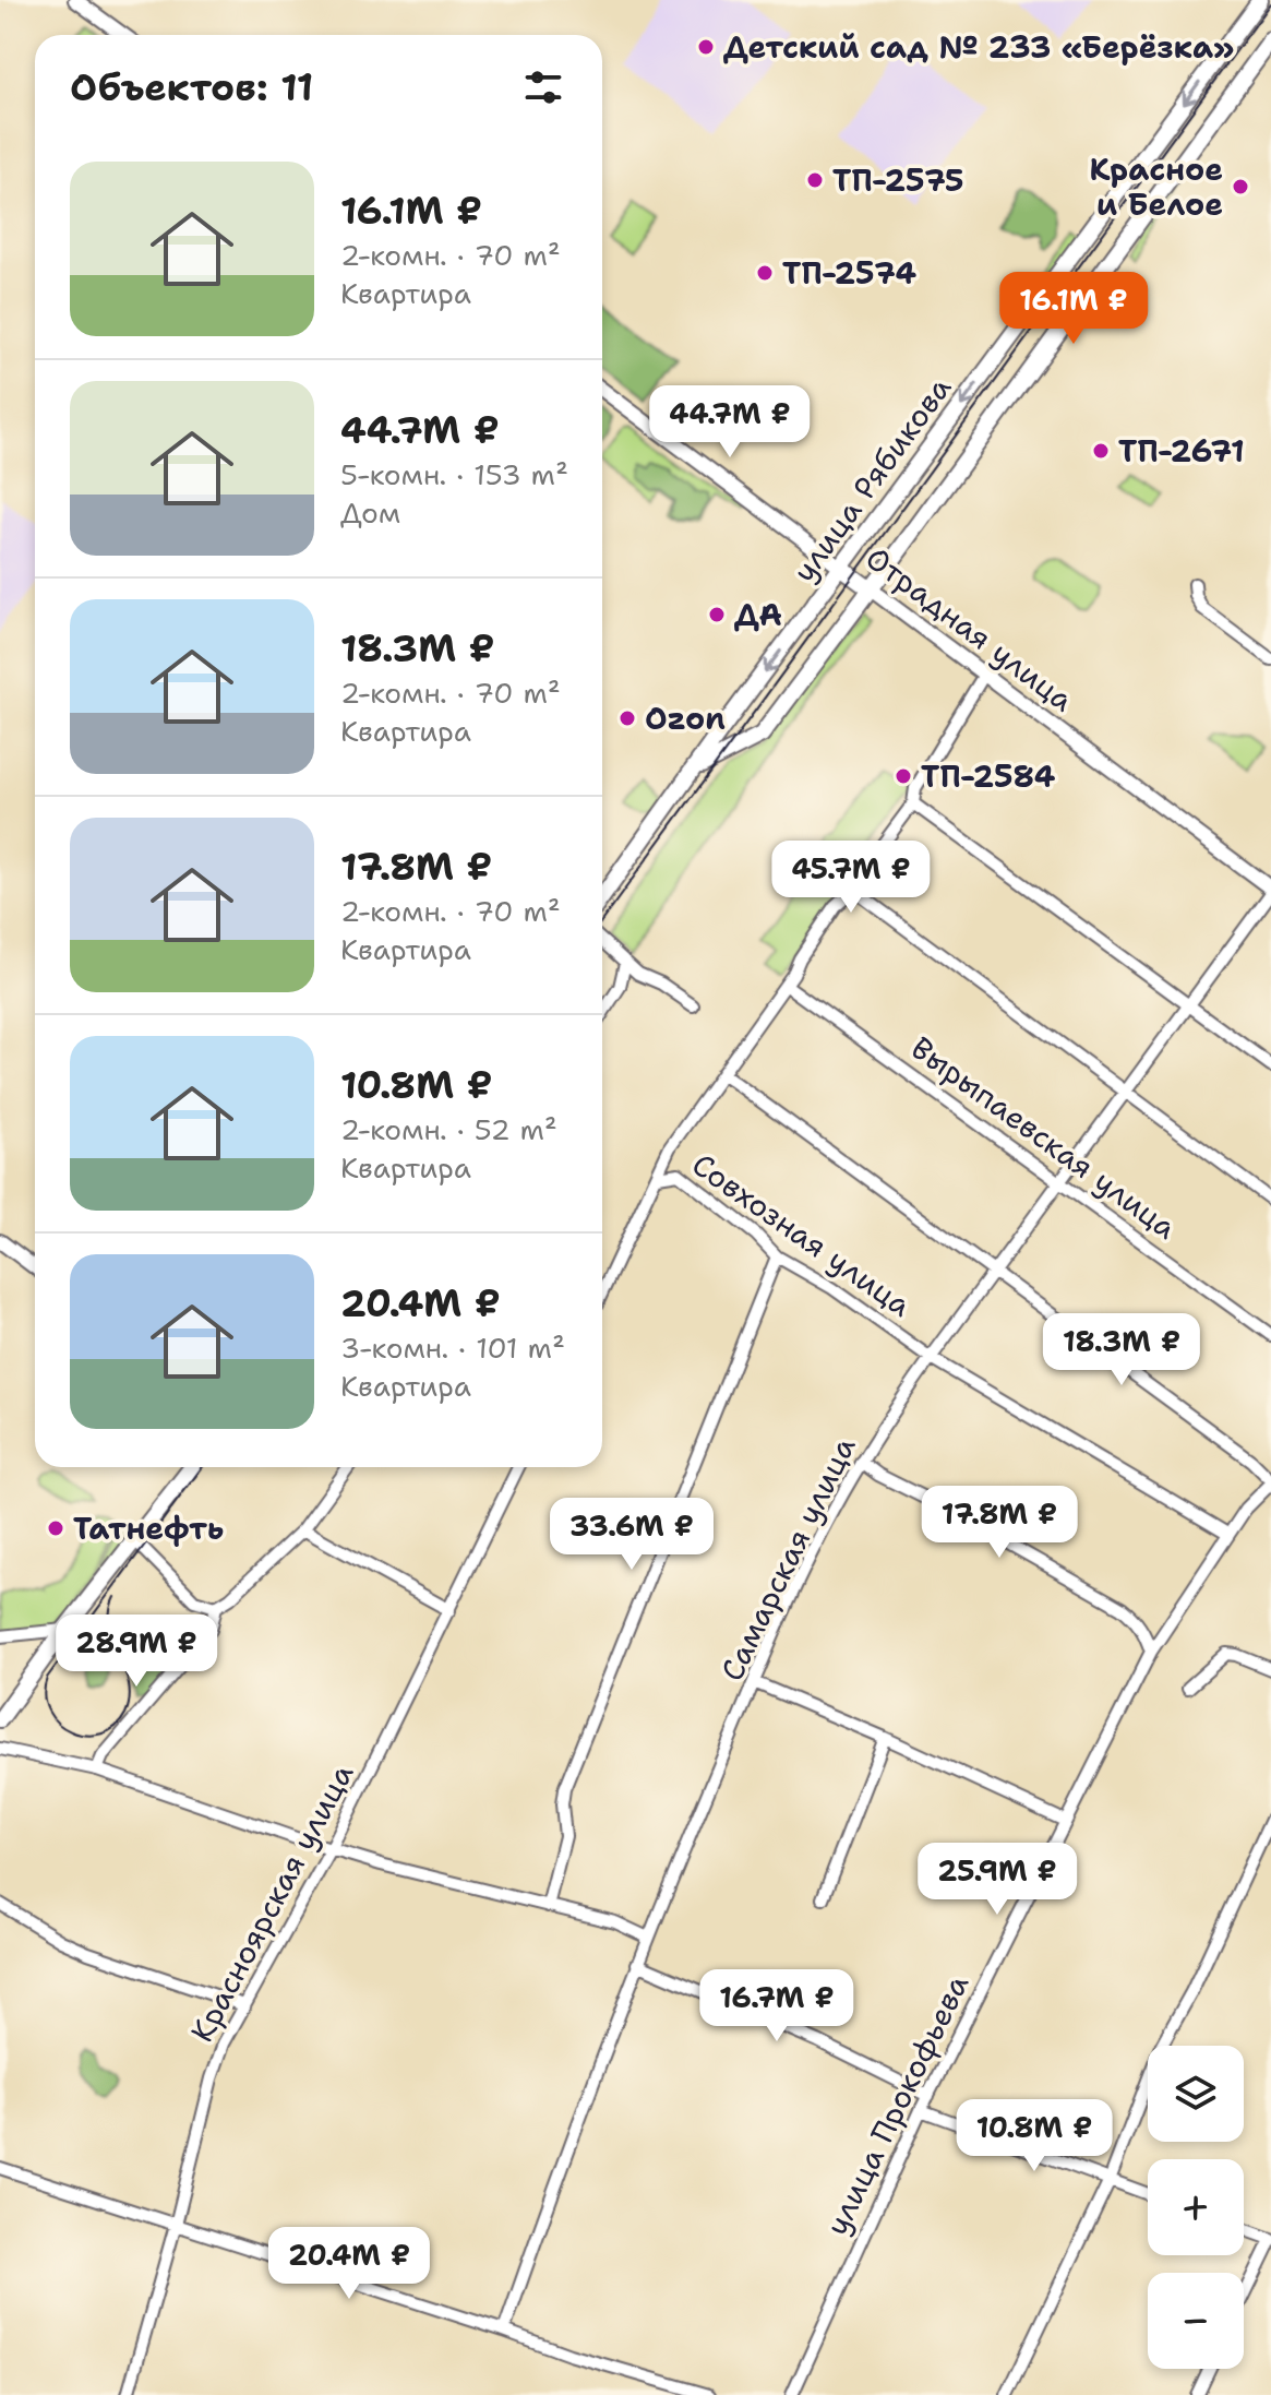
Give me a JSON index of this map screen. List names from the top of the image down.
{
  "streets": {
    "main road": ["улица Рябикова", "Отрадная улица"],
    "street": [
      "Вырыпаевская улица",
      "Совхозная улица",
      "Самарская улица",
      "Красноярская улица",
      "улица Прокофьева"
    ]
  },
  "crossings": [
    ["улица Рябикова", "Отрадная улица"],
    ["Отрадная улица", "Самарская улица"],
    ["Вырыпаевская улица", "Самарская улица"],
    ["Совхозная улица", "Самарская улица"],
    ["Совхозная улица", "улица Прокофьева"]
  ],
  "places": [
    "Детский сад № 233 «Берёзка»",
    "ТП-2575",
    "Красное и Белое",
    "ТП-2574",
    "ТП-2671",
    "ДА",
    "Ozon",
    "ТП-2584",
    "Татнефть"
  ],
  "page": {
    "heading": "Объектов: 11",
    "list": [
      {
        "name": "16.1M ₽",
        "note": "2-комн. · 70 m² · Квартира"
      },
      {
        "name": "44.7M ₽",
        "note": "5-комн. · 153 m² · Дом"
      },
      {
        "name": "18.3M ₽",
        "note": "2-комн. · 70 m² · Квартира"
      },
      {
        "name": "17.8M ₽",
        "note": "2-комн. · 70 m² · Квартира"
      },
      {
        "name": "10.8M ₽",
        "note": "2-комн. · 52 m² · Квартира"
      },
      {
        "name": "20.4M ₽",
        "note": "3-комн. · 101 m² · Квартира"
      }
    ],
    "price": [
      "16.1M ₽",
      "44.7M ₽",
      "45.7M ₽",
      "18.3M ₽",
      "17.8M ₽",
      "33.6M ₽",
      "28.9M ₽",
      "25.9M ₽",
      "16.7M ₽",
      "10.8M ₽",
      "20.4M ₽"
    ],
    "map_buttons": ["+", "−"]
  }
}
